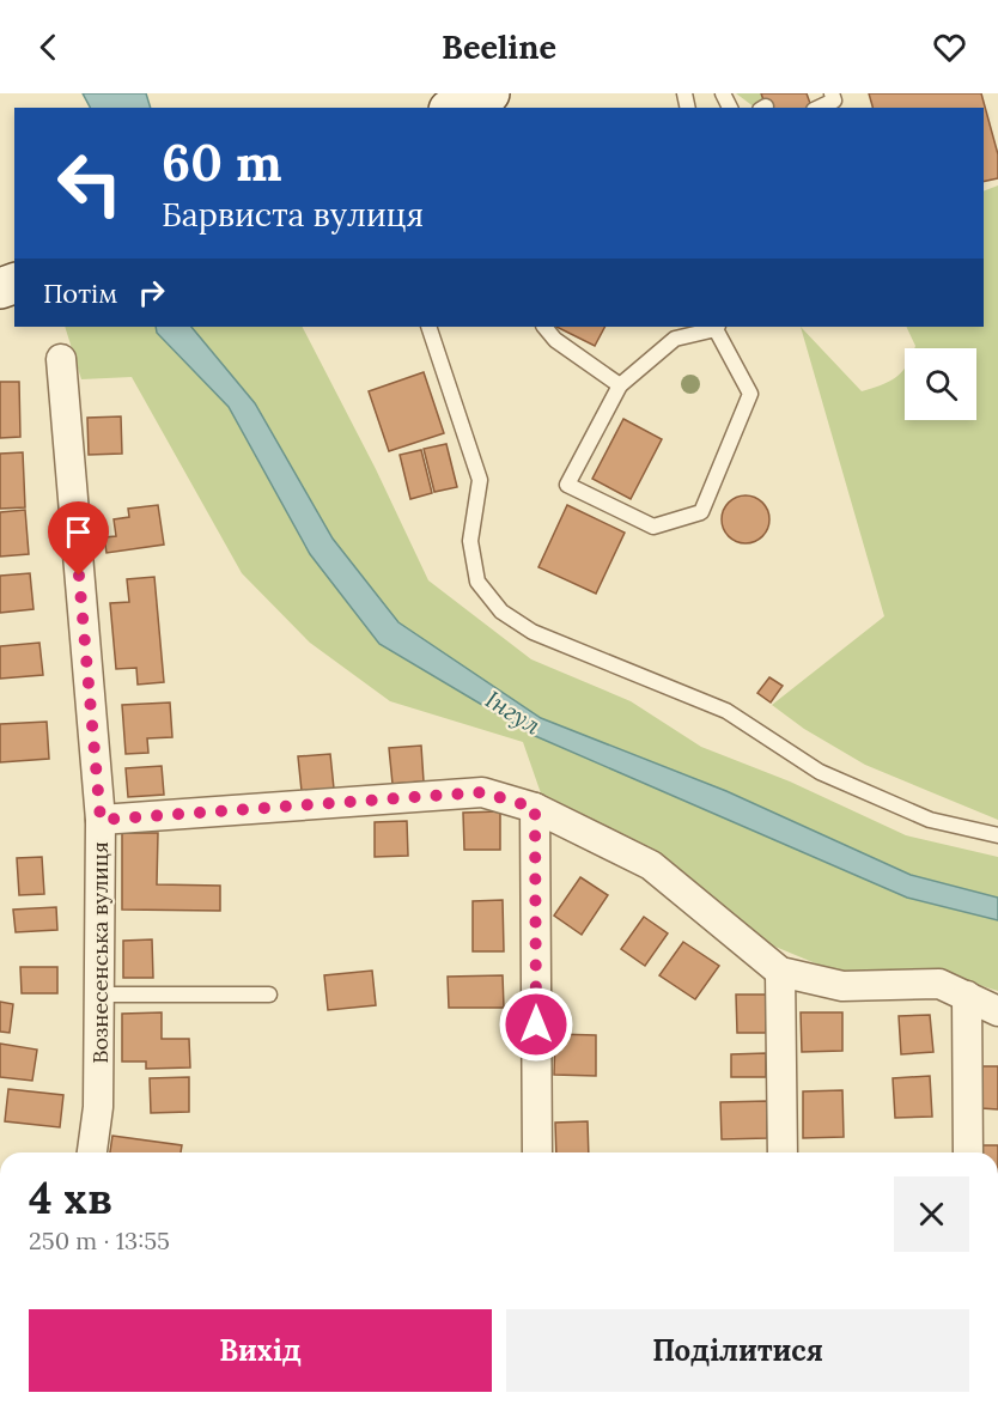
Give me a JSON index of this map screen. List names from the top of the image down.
{
  "streets": {
    "street": ["Вознесенська вулиця"]
  },
  "water": ["Інгул"],
  "page": {
    "header": "Beeline",
    "turn": ["60 m", "Барвиста вулиця"],
    "then": "Потім",
    "heading": ["4 хв", "250 m · 13:55"],
    "buttons": ["Вихід", "Поділитися"]
  }
}
